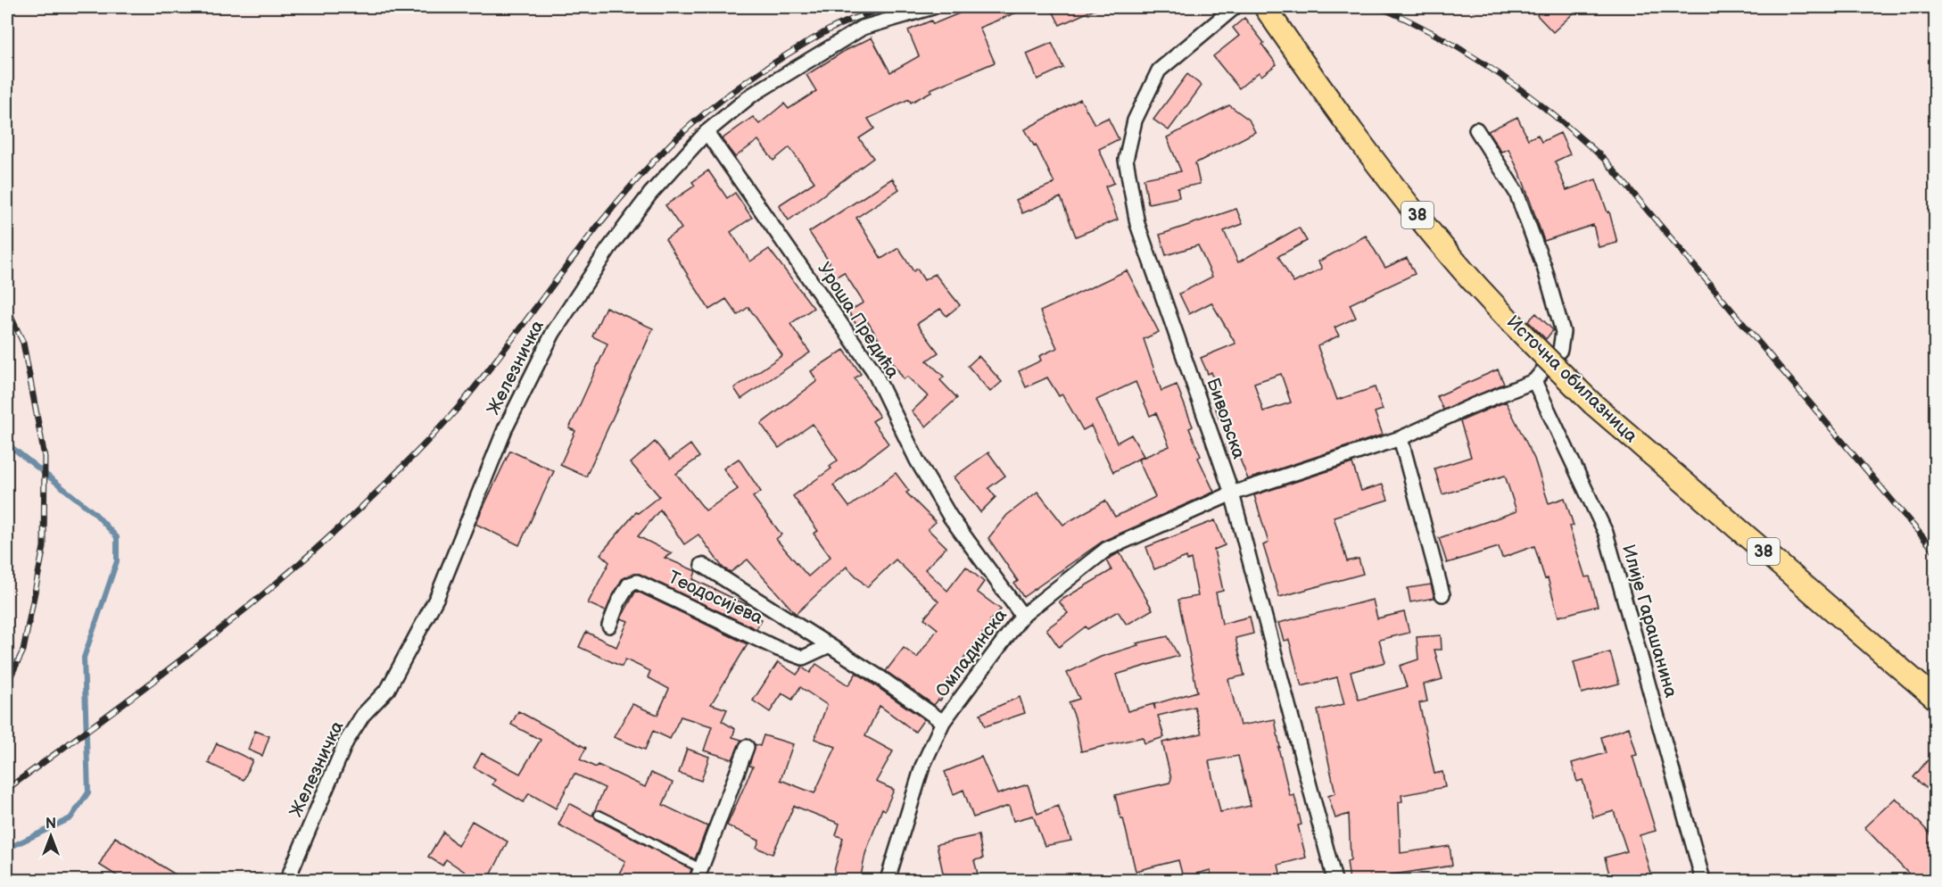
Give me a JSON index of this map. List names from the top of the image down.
{
  "streets": {
    "main road": ["38", "Источна обилазница"],
    "street": [
      "Уроша Предића",
      "Железничка",
      "Бивољска",
      "Теодосијева",
      "Илије Гарашанина",
      "Омладинска"
    ]
  },
  "crossings": [
    ["Уроша Предића", "Железничка"],
    ["Уроша Предића", "Омладинска"],
    ["Бивољска", "Омладинска"],
    ["Теодосијева", "Омладинска"]
  ],
  "north": "top"
}
